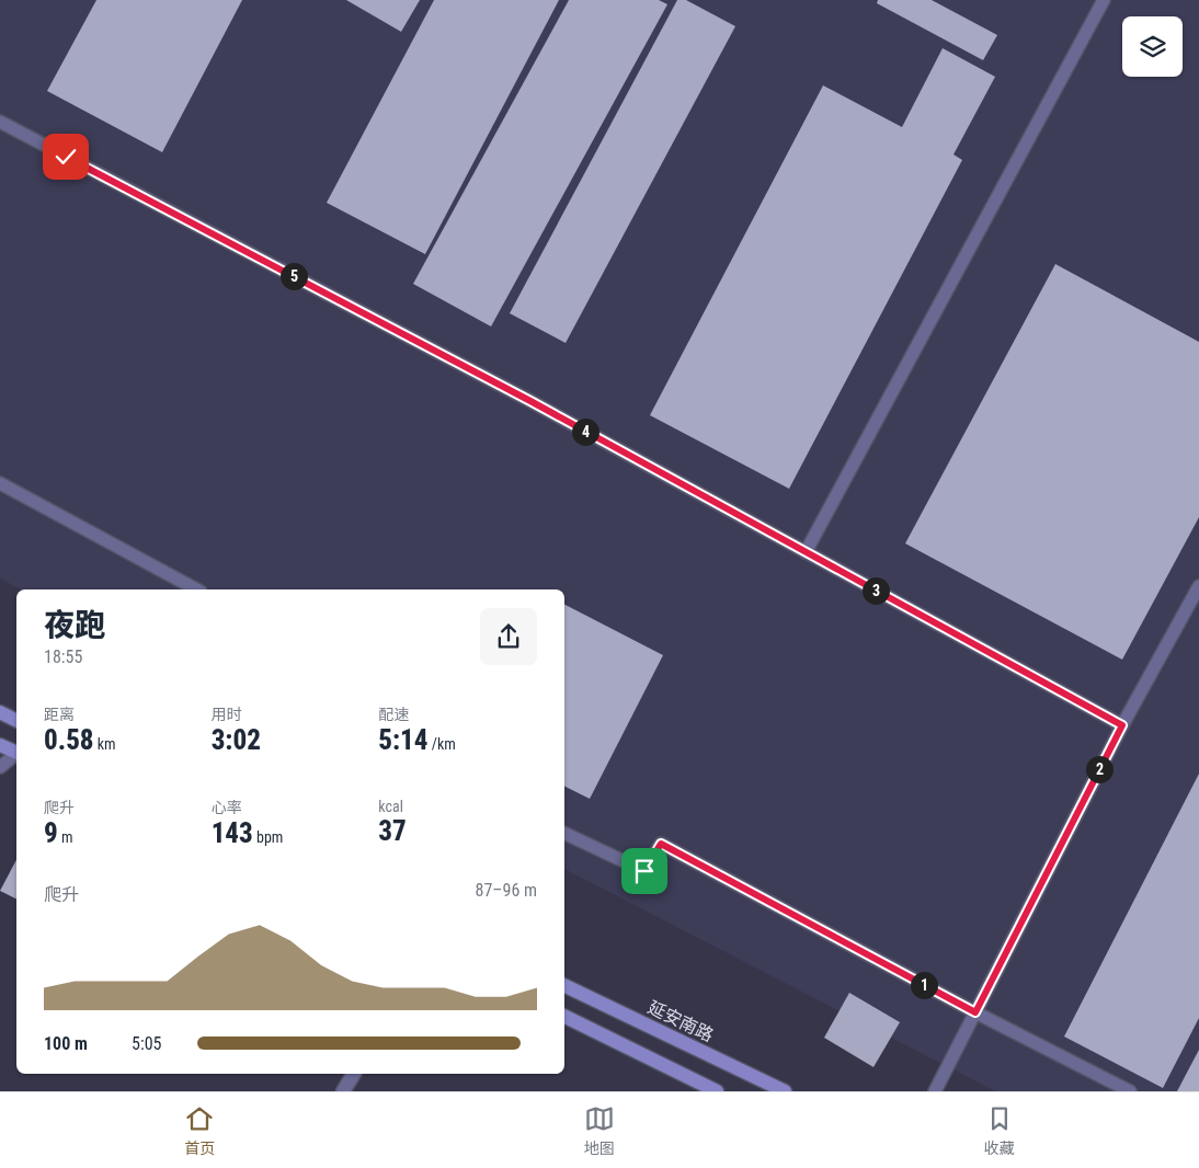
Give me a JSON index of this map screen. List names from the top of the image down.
{
  "streets": {
    "main road": ["延安南路"]
  },
  "page": {
    "pins": [
      "5",
      "4",
      "3",
      "2",
      "1"
    ],
    "heading": ["夜跑", "18:55"],
    "stats": [
      ["距离", "0.58 km"],
      ["用时", "3:02"],
      ["配速", "5:14 /km"],
      ["爬升", "9 m"],
      ["心率", "143 bpm"],
      ["kcal", "37"]
    ],
    "chart": ["爬升", "87–96 m"],
    "list": [
      {
        "name": "100 m",
        "note": "5:05"
      }
    ],
    "tabs": ["首页", "地图", "收藏"]
  }
}
